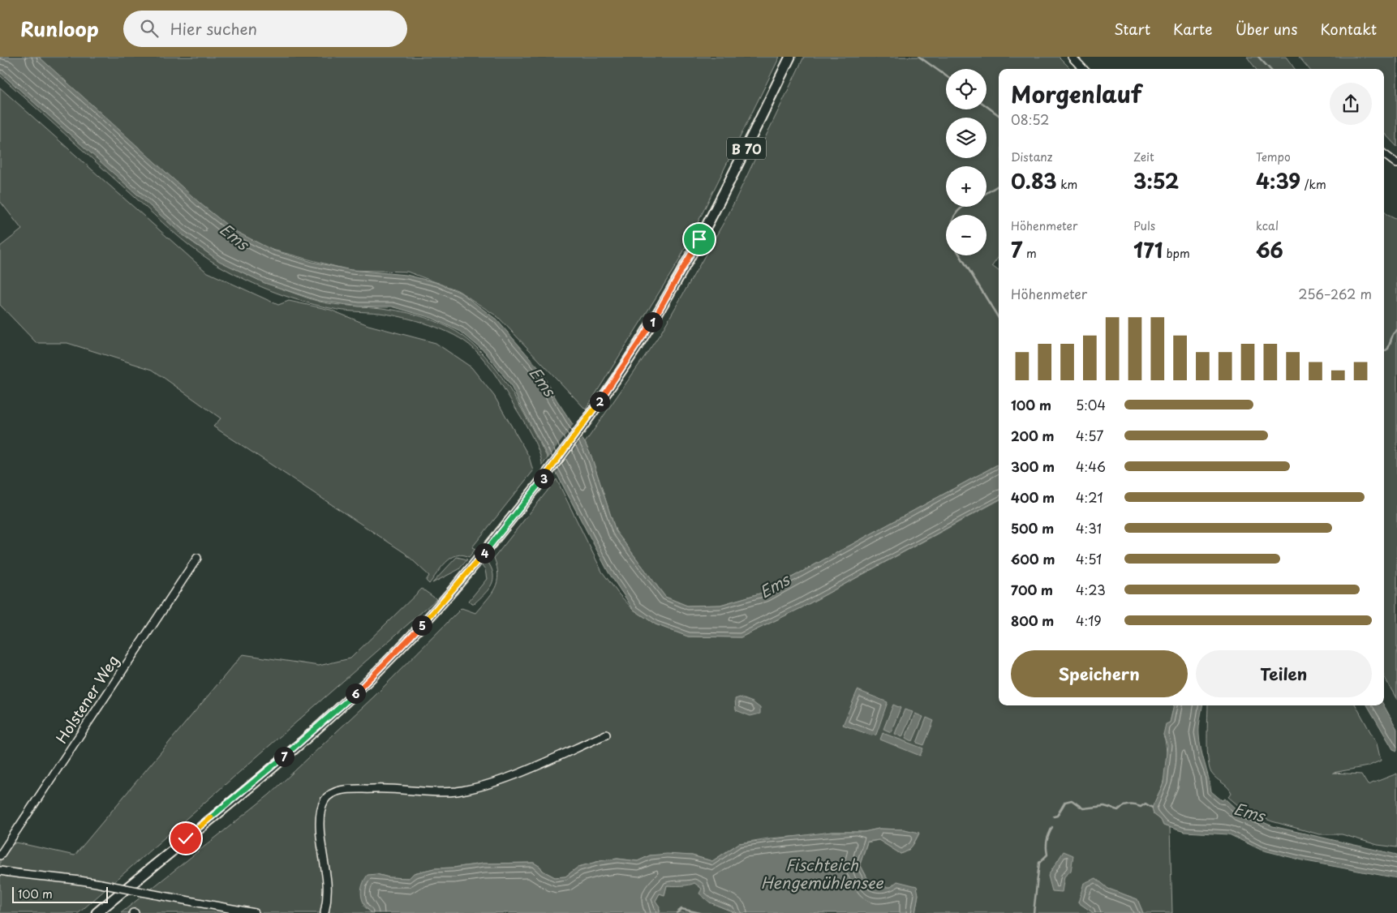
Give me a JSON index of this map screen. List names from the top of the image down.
{
  "streets": {
    "main road": ["B 70"],
    "street": ["Holstener Weg"]
  },
  "water": ["Ems", "Fischteich Hengemühlensee"],
  "scale_bar": "100 m",
  "page": {
    "header": "Runloop",
    "search": "Hier suchen",
    "nav": [
      "Start",
      "Karte",
      "Über uns",
      "Kontakt"
    ],
    "map_buttons": ["+", "−"],
    "heading": ["Morgenlauf", "08:52"],
    "stats": [
      ["Distanz", "0.83 km"],
      ["Zeit", "3:52"],
      ["Tempo", "4:39 /km"],
      ["Höhenmeter", "7 m"],
      ["Puls", "171 bpm"],
      ["kcal", "66"]
    ],
    "chart": ["Höhenmeter", "256–262 m"],
    "pins": [
      "1",
      "2",
      "3",
      "4",
      "5",
      "6",
      "7"
    ],
    "list": [
      {
        "name": "100 m",
        "note": "5:04"
      },
      {
        "name": "200 m",
        "note": "4:57"
      },
      {
        "name": "300 m",
        "note": "4:46"
      },
      {
        "name": "400 m",
        "note": "4:21"
      },
      {
        "name": "500 m",
        "note": "4:31"
      },
      {
        "name": "600 m",
        "note": "4:51"
      },
      {
        "name": "700 m",
        "note": "4:23"
      },
      {
        "name": "800 m",
        "note": "4:19"
      }
    ],
    "buttons": ["Speichern", "Teilen"],
    "scale": "100 m"
  }
}
